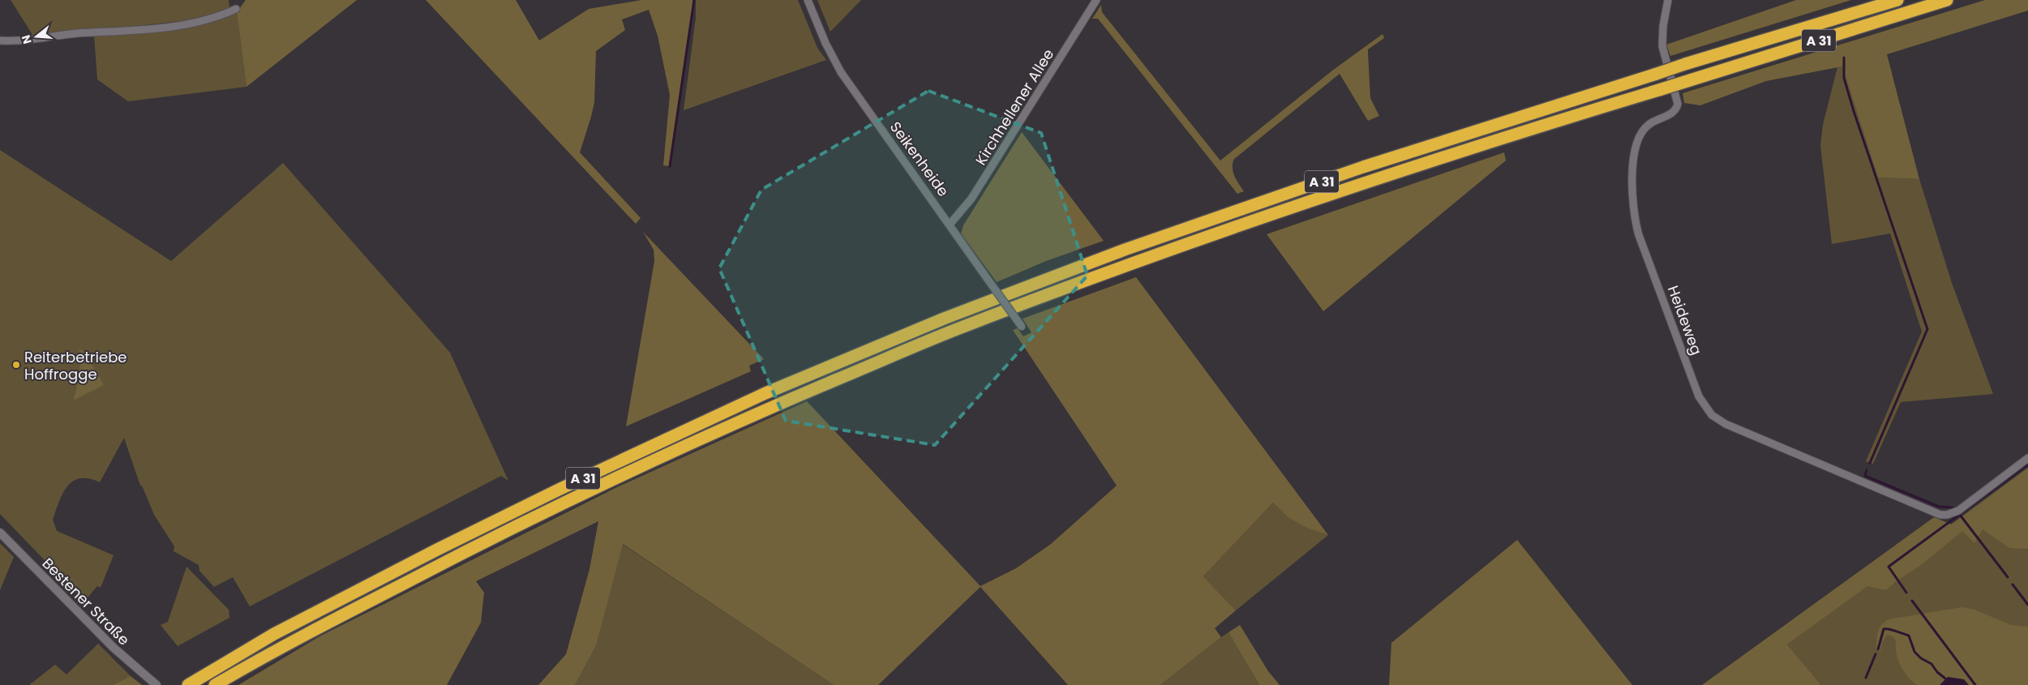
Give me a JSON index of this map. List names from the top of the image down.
{
  "streets": {
    "highway": ["A 31"],
    "street": [
      "Kirchhellener Allee",
      "Seikenheide",
      "Heideweg",
      "Bestener Straße"
    ]
  },
  "crossings": [
    ["Kirchhellener Allee", "Seikenheide"]
  ],
  "places": ["Reiterbetriebe Hoffrogge"],
  "north": "left"
}
